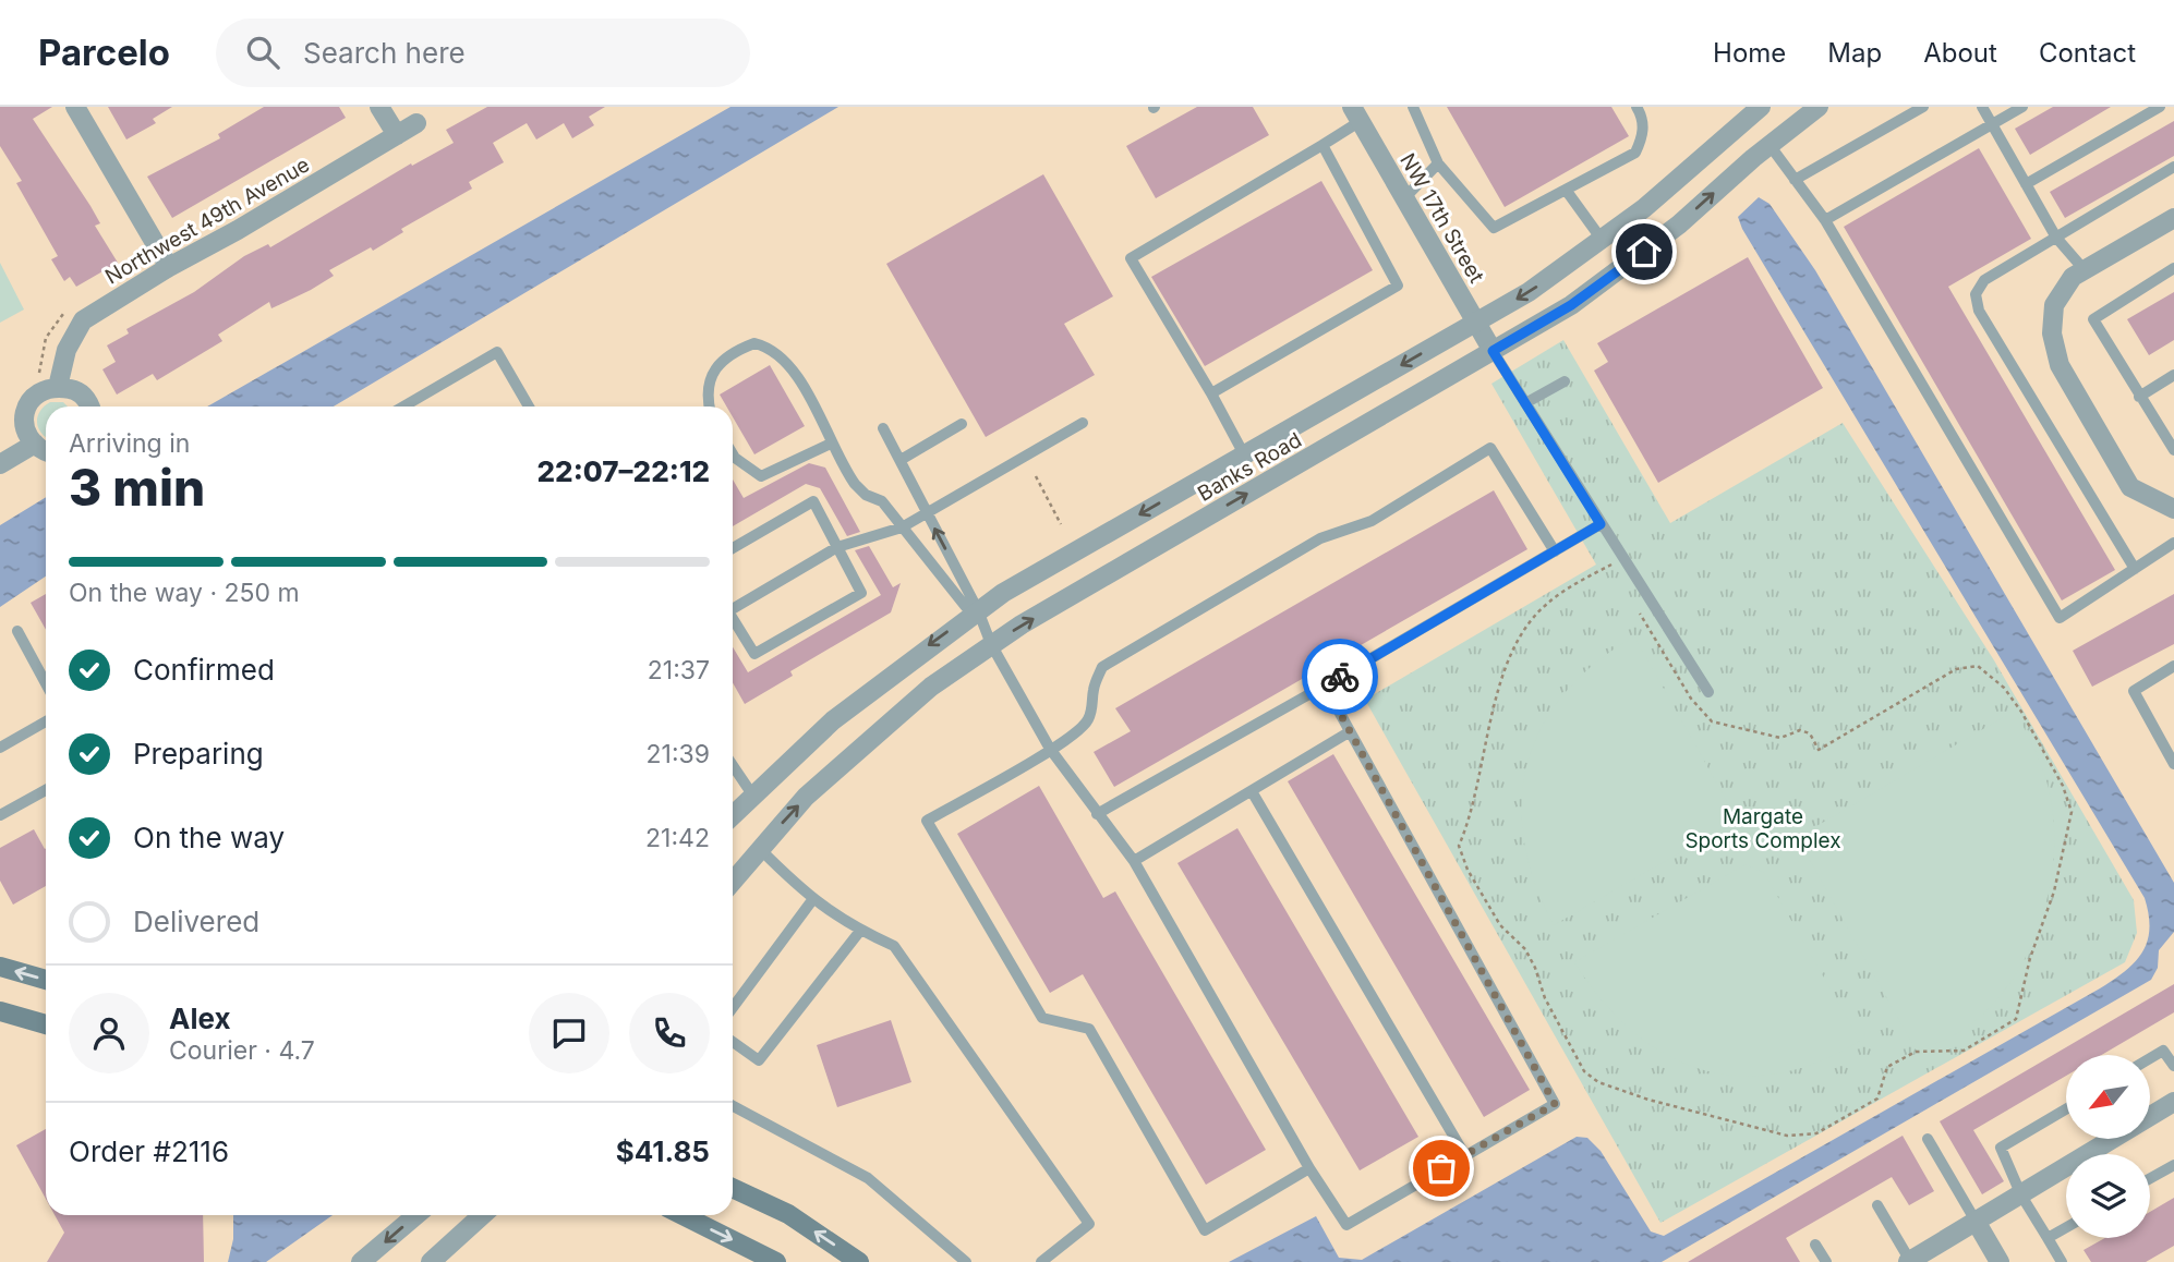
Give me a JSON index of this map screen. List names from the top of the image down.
{
  "streets": {
    "street": ["NW 17th Street", "Northwest 49th Avenue", "Banks Road"]
  },
  "crossings": [
    ["NW 17th Street", "Banks Road"]
  ],
  "parks": ["Margate Sports Complex"],
  "north": "bottom left",
  "page": {
    "header": "Parcelo",
    "search": "Search here",
    "nav": [
      "Home",
      "Map",
      "About",
      "Contact"
    ],
    "heading": ["3 min", "Arriving in", "22:07–22:12"],
    "panel": [
      "Alex",
      "Courier · 4.7",
      "Order #2116",
      "$41.85"
    ],
    "bar": "On the way · 250 m",
    "list": [
      ["Confirmed", "21:37"],
      ["Preparing", "21:39"],
      ["On the way", "21:42"],
      "Delivered"
    ]
  }
}
